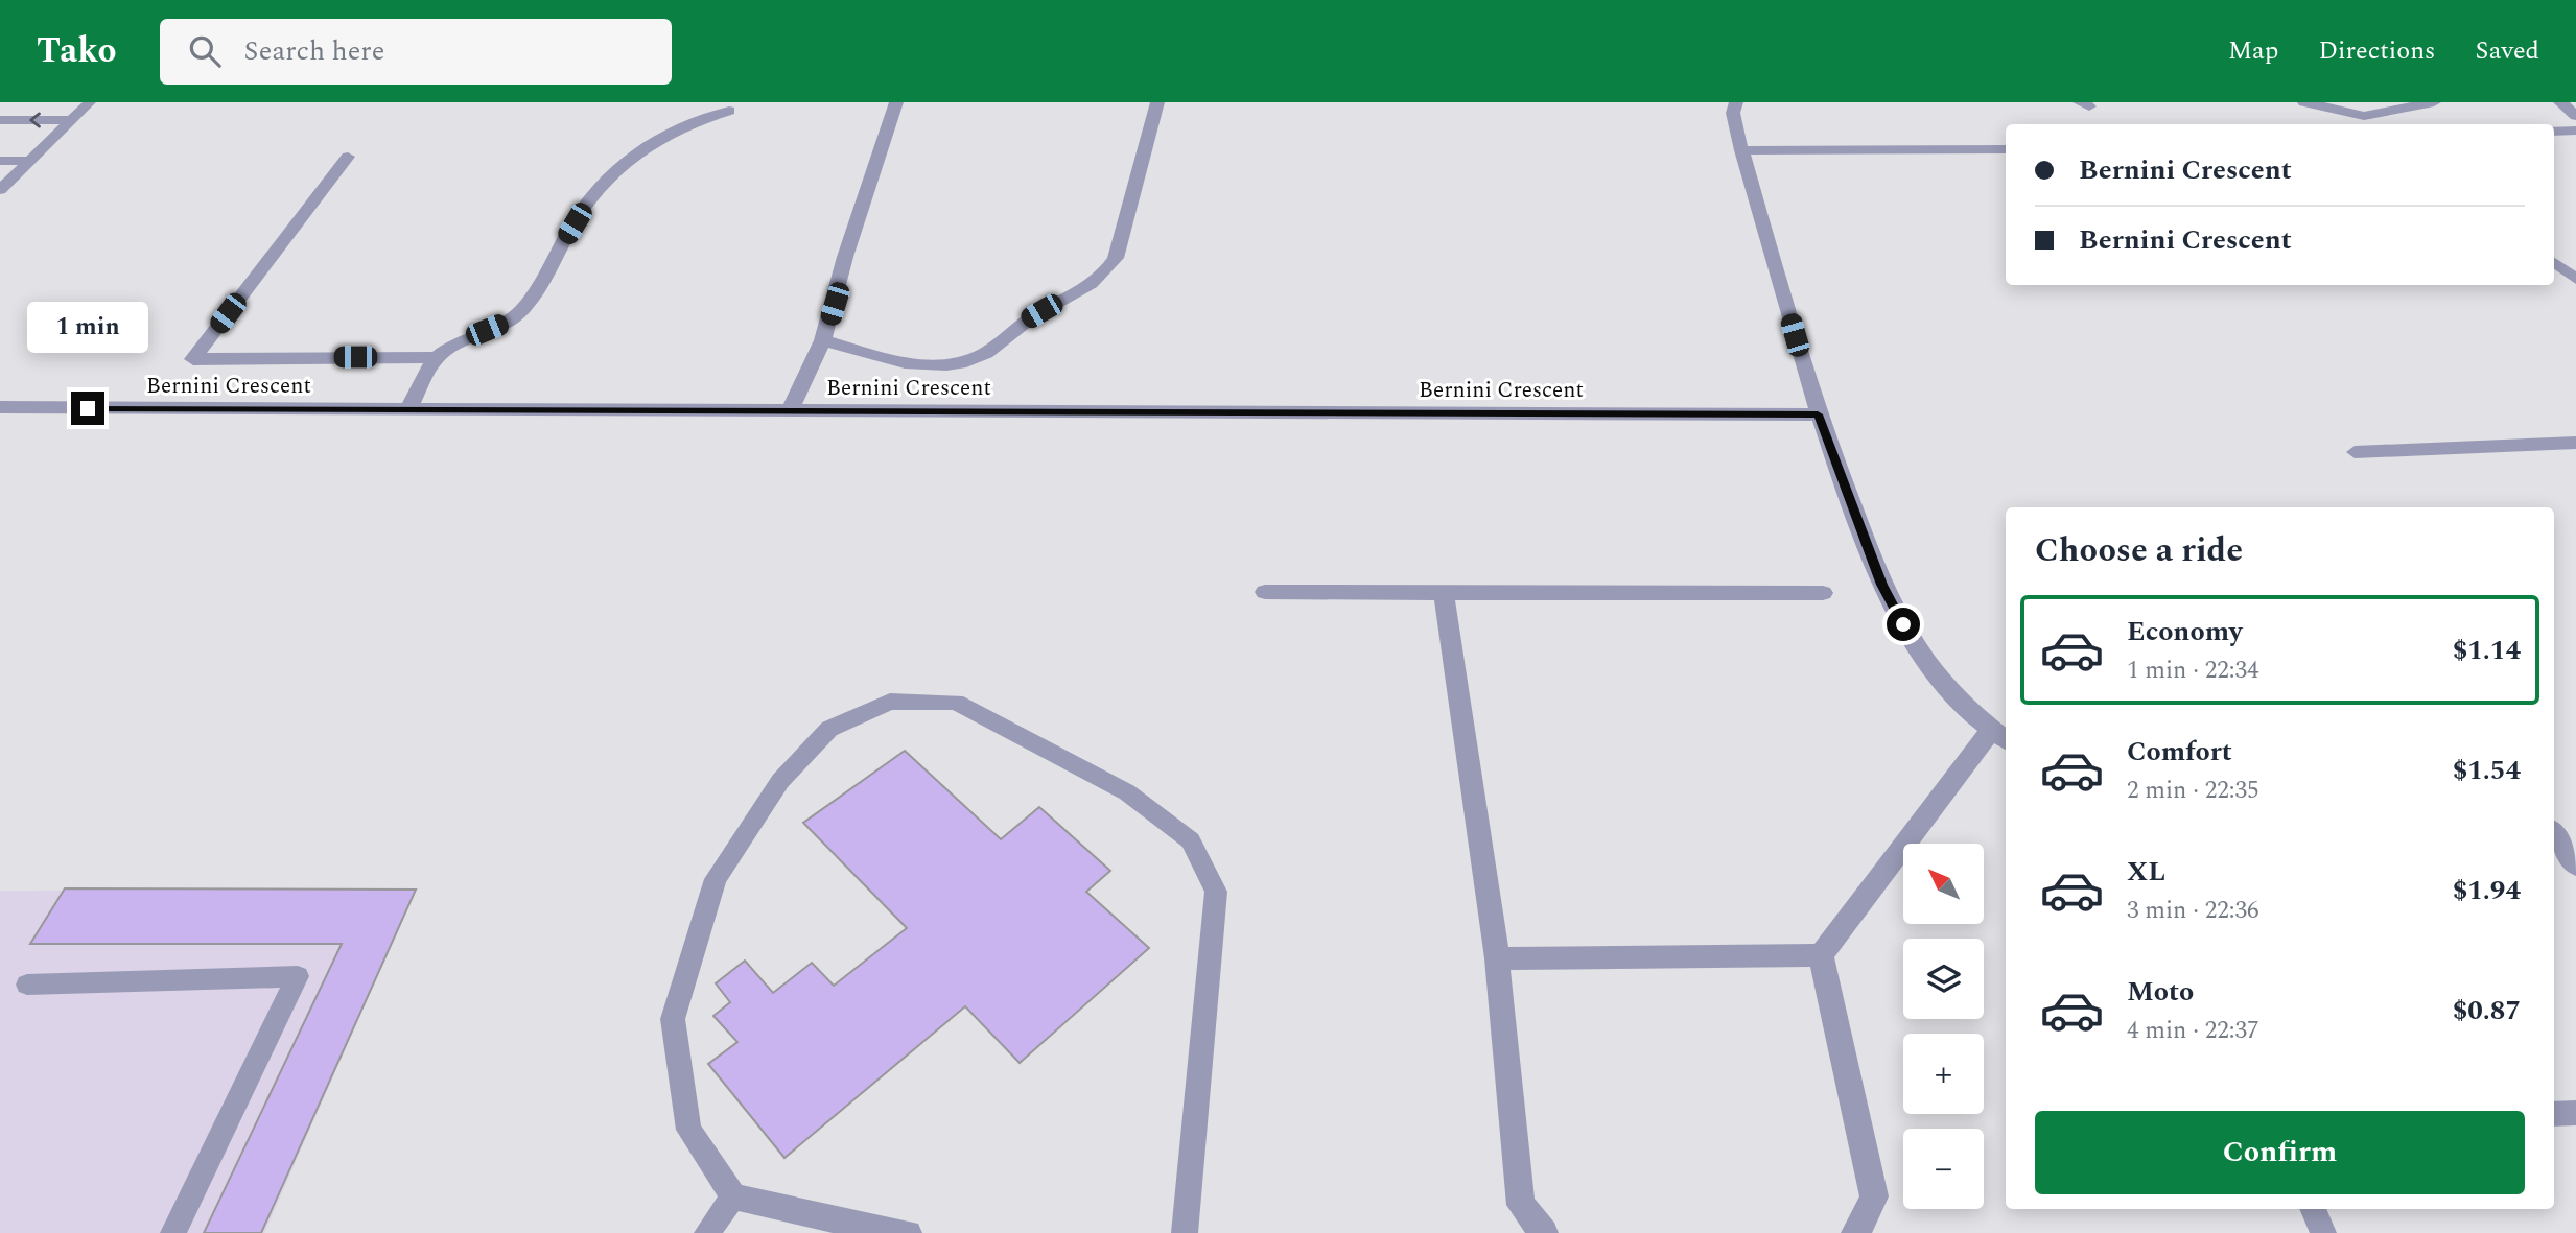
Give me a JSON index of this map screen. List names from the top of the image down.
{
  "streets": {
    "street": ["Bernini Crescent"]
  },
  "north": "top left",
  "page": {
    "header": "Tako",
    "search": "Search here",
    "nav": ["Map", "Directions", "Saved"],
    "banner": ["Bernini Crescent", "Bernini Crescent"],
    "bubble": "1 min",
    "heading": "Choose a ride",
    "list": [
      {
        "name": "Economy",
        "note": "1 min · 22:34",
        "value": "$1.14"
      },
      {
        "name": "Comfort",
        "note": "2 min · 22:35",
        "value": "$1.54"
      },
      {
        "name": "XL",
        "note": "3 min · 22:36",
        "value": "$1.94"
      },
      {
        "name": "Moto",
        "note": "4 min · 22:37",
        "value": "$0.87"
      }
    ],
    "map_buttons": ["+", "−"],
    "buttons": "Confirm"
  }
}
